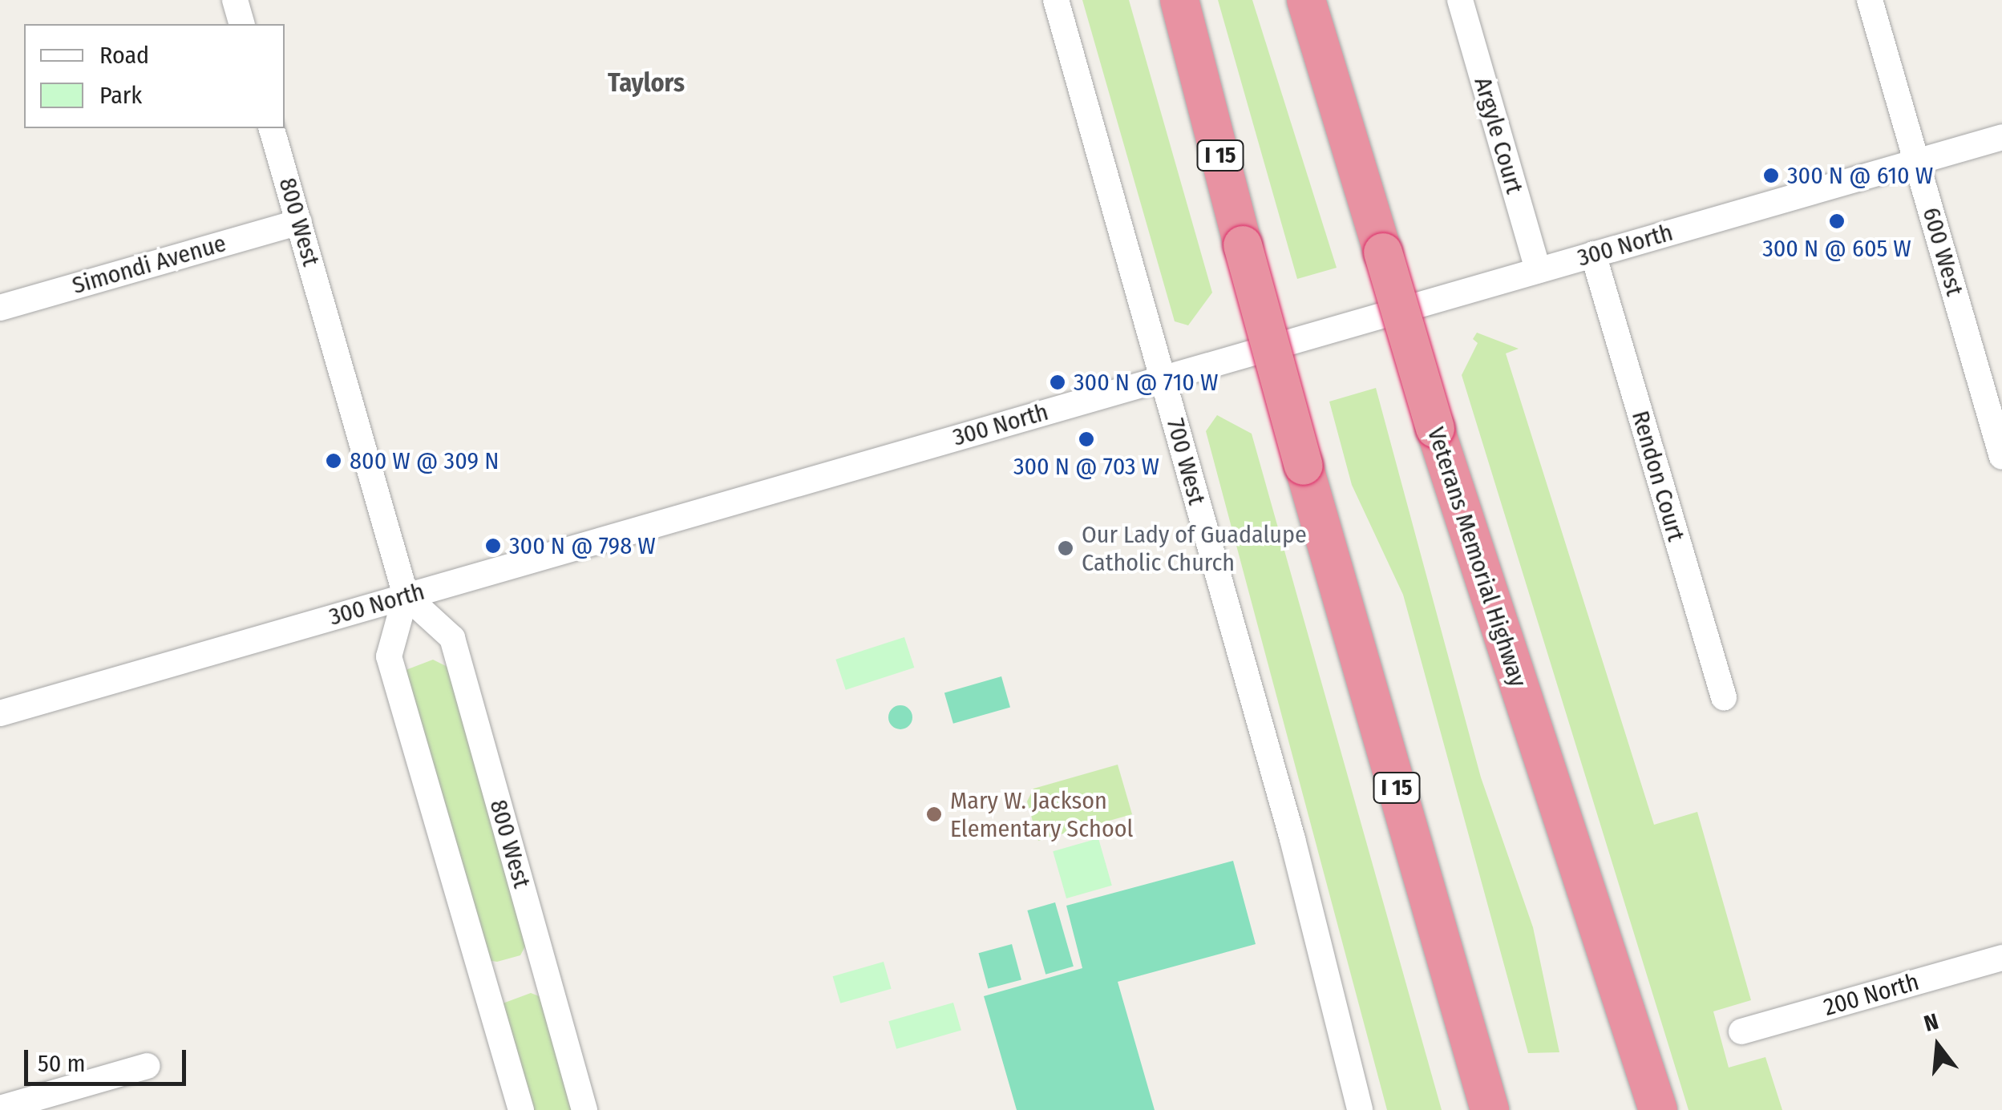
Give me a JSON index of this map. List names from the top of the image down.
{
  "streets": {
    "highway": ["I 15", "Veterans Memorial Highway"],
    "street": [
      "Argyle Court",
      "800 West",
      "300 North",
      "600 West",
      "Simondi Avenue",
      "700 West",
      "Rendon Court",
      "200 North"
    ]
  },
  "crossings": [
    ["Argyle Court", "300 North"],
    ["800 West", "300 North"],
    ["800 West", "Simondi Avenue"],
    ["300 North", "600 West"],
    ["300 North", "700 West"],
    ["300 North", "Rendon Court"]
  ],
  "districts": ["Taylors"],
  "places": [
    "300 N @ 610 W",
    "300 N @ 605 W",
    "300 N @ 710 W",
    "300 N @ 703 W",
    "800 W @ 309 N",
    "300 N @ 798 W",
    "Our Lady of Guadalupe Catholic Church",
    "Mary W. Jackson Elementary School"
  ],
  "legend": ["Road", "Park"],
  "scale_bar": "50 m",
  "north": "top"
}
